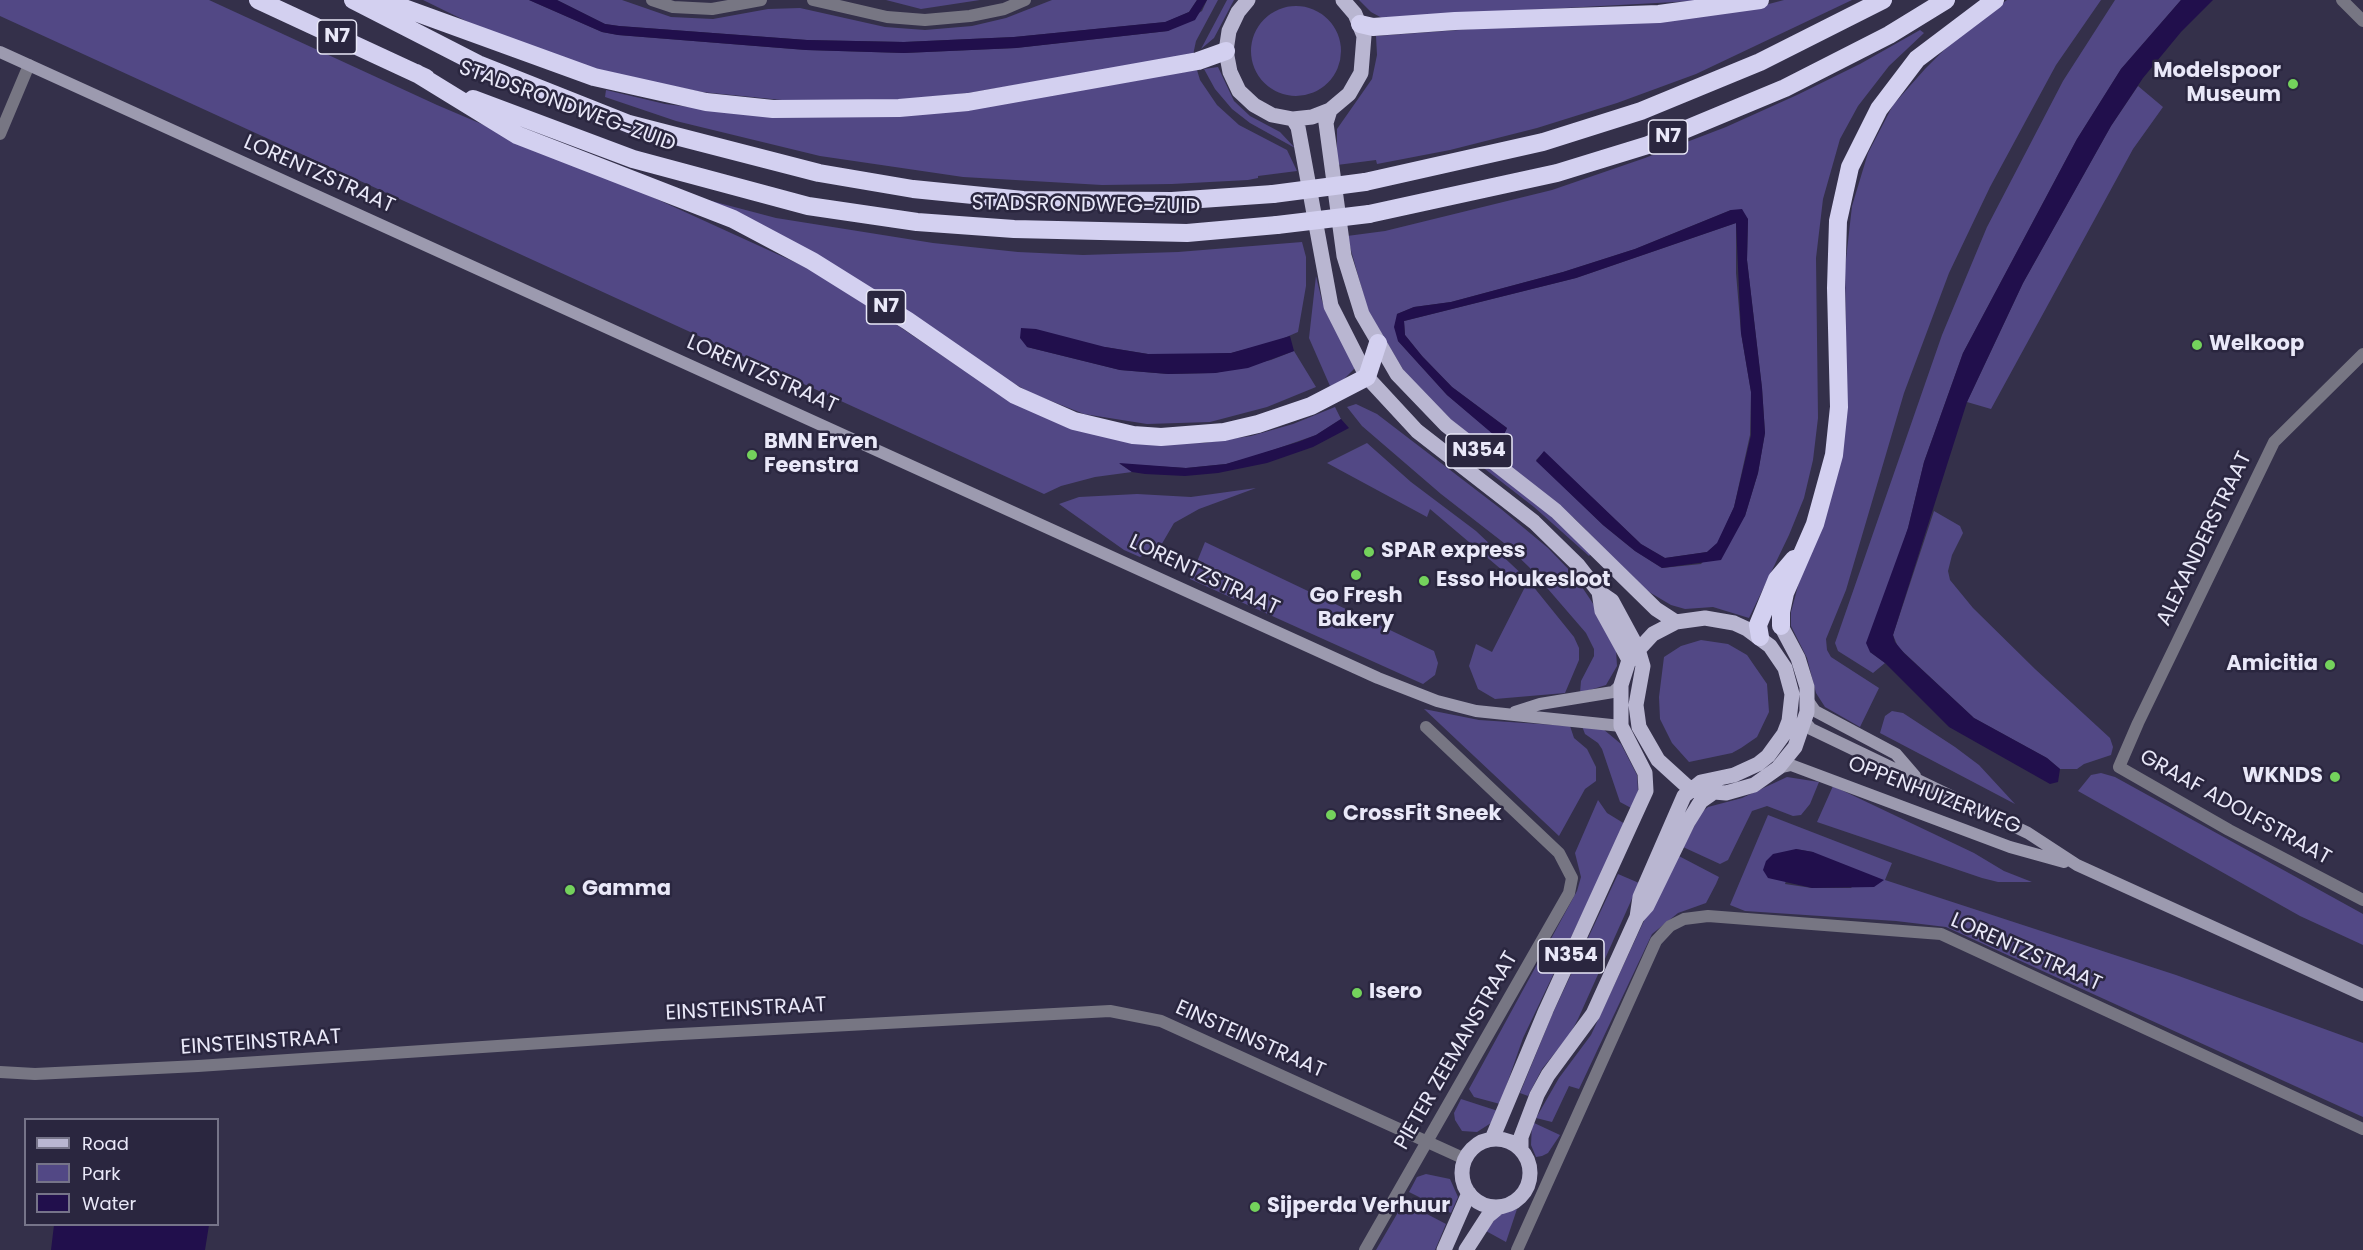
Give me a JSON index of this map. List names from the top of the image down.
{
  "streets": {
    "highway": ["N7", "STADSRONDWEG-ZUID"],
    "main road": ["N354"],
    "street": [
      "LORENTZSTRAAT",
      "ALEXANDERSTRAAT",
      "OPPENHUIZERWEG",
      "GRAAF ADOLFSTRAAT",
      "EINSTEINSTRAAT",
      "PIETER ZEEMANSTRAAT"
    ]
  },
  "crossings": [
    ["N7", "STADSRONDWEG-ZUID"],
    ["N7", "N354"],
    ["LORENTZSTRAAT", "N354"],
    ["N354", "OPPENHUIZERWEG"],
    ["N354", "EINSTEINSTRAAT"],
    ["ALEXANDERSTRAAT", "GRAAF ADOLFSTRAAT"],
    ["EINSTEINSTRAAT", "PIETER ZEEMANSTRAAT"]
  ],
  "places": [
    "Modelspoor Museum",
    "Welkoop",
    "BMN Erven Feenstra",
    "SPAR express",
    "Go Fresh Bakery",
    "Esso Houkesloot",
    "Amicitia",
    "WKNDS",
    "CrossFit Sneek",
    "Gamma",
    "Isero",
    "Sijperda Verhuur"
  ],
  "legend": ["Road", "Park", "Water"]
}
